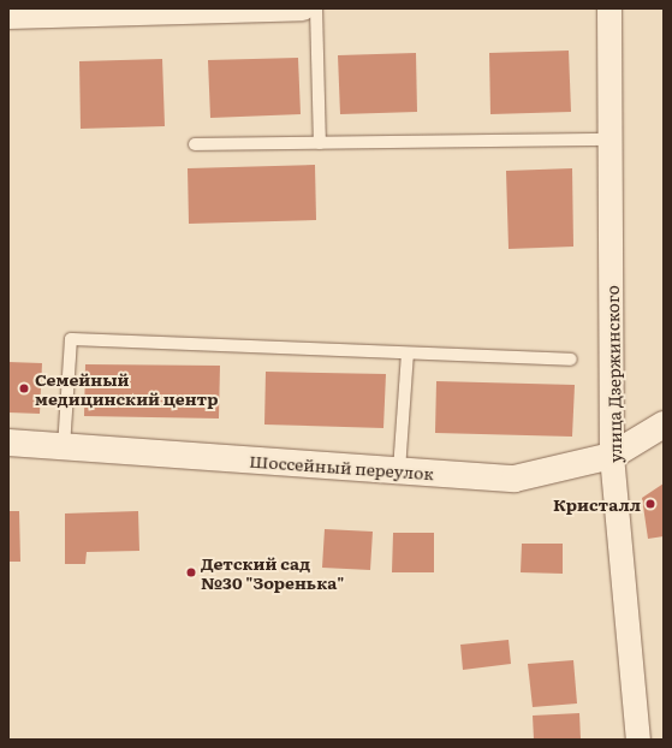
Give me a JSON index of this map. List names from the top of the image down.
{
  "streets": {
    "main road": ["Шоссейный переулок"],
    "street": ["улица Дзержинского"]
  },
  "crossings": [
    ["улица Дзержинского", "Шоссейный переулок"]
  ],
  "places": ["Семейный медицинский центр", "Кристалл", "Детский сад №30 \"Зоренька\""]
}
